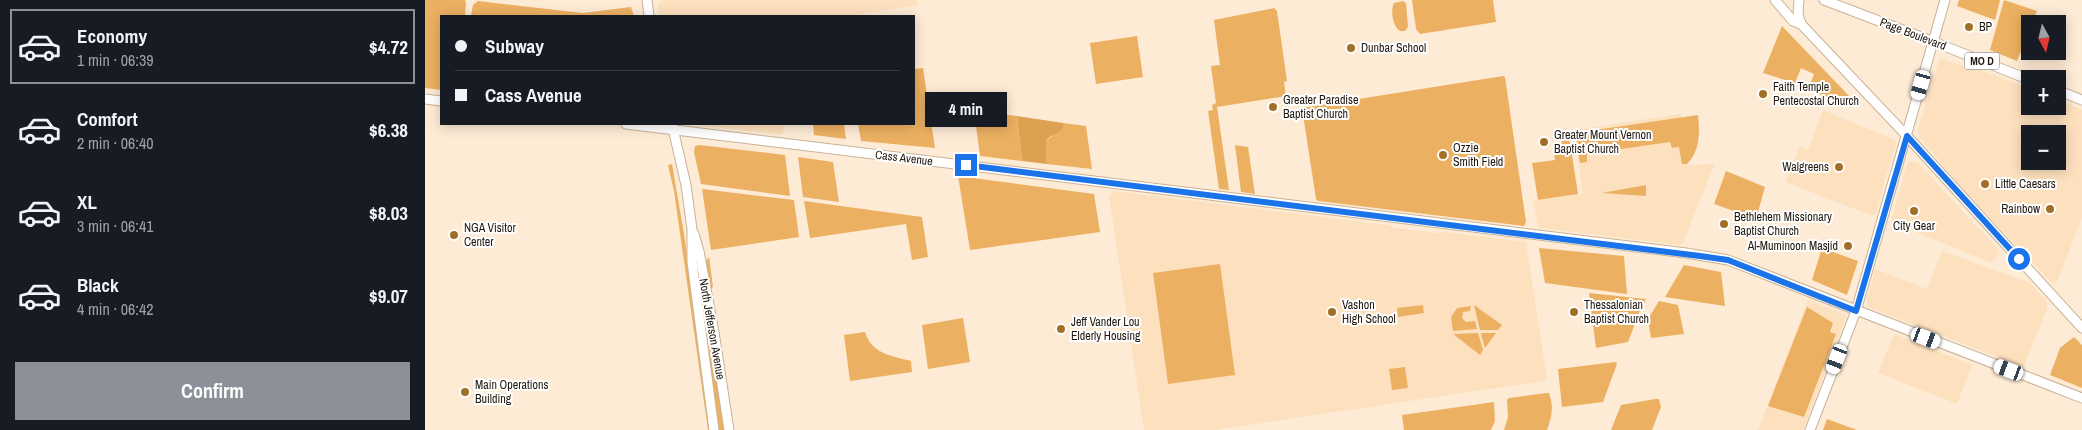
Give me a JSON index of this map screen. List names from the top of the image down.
{
  "streets": {
    "main road": [
      "Page Boulevard",
      "MO D",
      "Cass Avenue",
      "North Jefferson Avenue"
    ]
  },
  "crossings": [
    ["Cass Avenue", "North Jefferson Avenue"]
  ],
  "places": [
    "BP",
    "Dunbar School",
    "Faith Temple Pentecostal Church",
    "Greater Paradise Baptist Church",
    "Greater Mount Vernon Baptist Church",
    "Ozzie Smith Field",
    "Walgreens",
    "Little Caesars",
    "Rainbow",
    "City Gear",
    "Bethlehem Missionary Baptist Church",
    "NGA Visitor Center",
    "Al-Muminoon Masjid",
    "Vashon High School",
    "Thessalonian Baptist Church",
    "Jeff Vander Lou Elderly Housing",
    "Main Operations Building"
  ],
  "north": "bottom",
  "page": {
    "list": [
      {
        "name": "Economy",
        "note": "1 min · 06:39",
        "value": "$4.72"
      },
      {
        "name": "Comfort",
        "note": "2 min · 06:40",
        "value": "$6.38"
      },
      {
        "name": "XL",
        "note": "3 min · 06:41",
        "value": "$8.03"
      },
      {
        "name": "Black",
        "note": "4 min · 06:42",
        "value": "$9.07"
      }
    ],
    "map_buttons": ["+", "−"],
    "banner": ["Subway", "Cass Avenue"],
    "bubble": "4 min",
    "buttons": "Confirm"
  }
}
